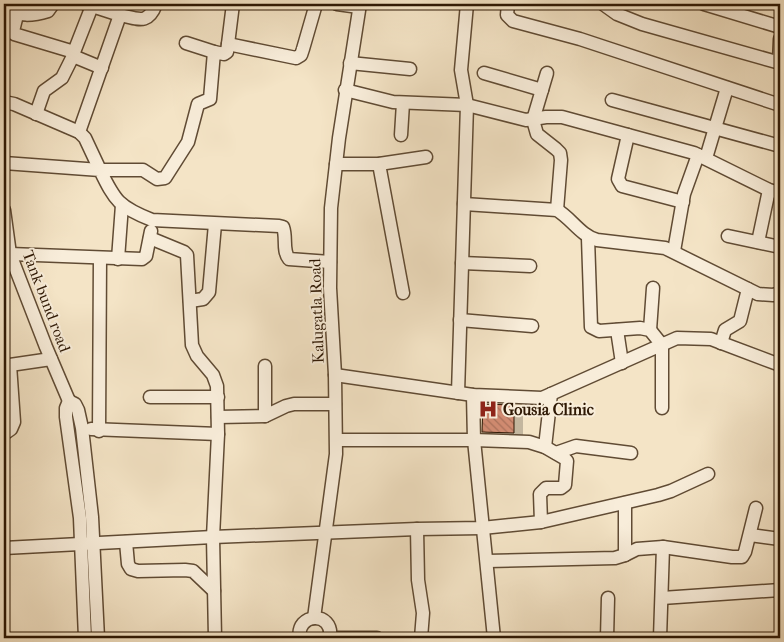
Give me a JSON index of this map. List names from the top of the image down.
{
  "streets": {
    "street": ["Tank bund road", "Kalugatla Road"]
  },
  "places": {
    "hospital": ["Gousia Clinic"]
  }
}
